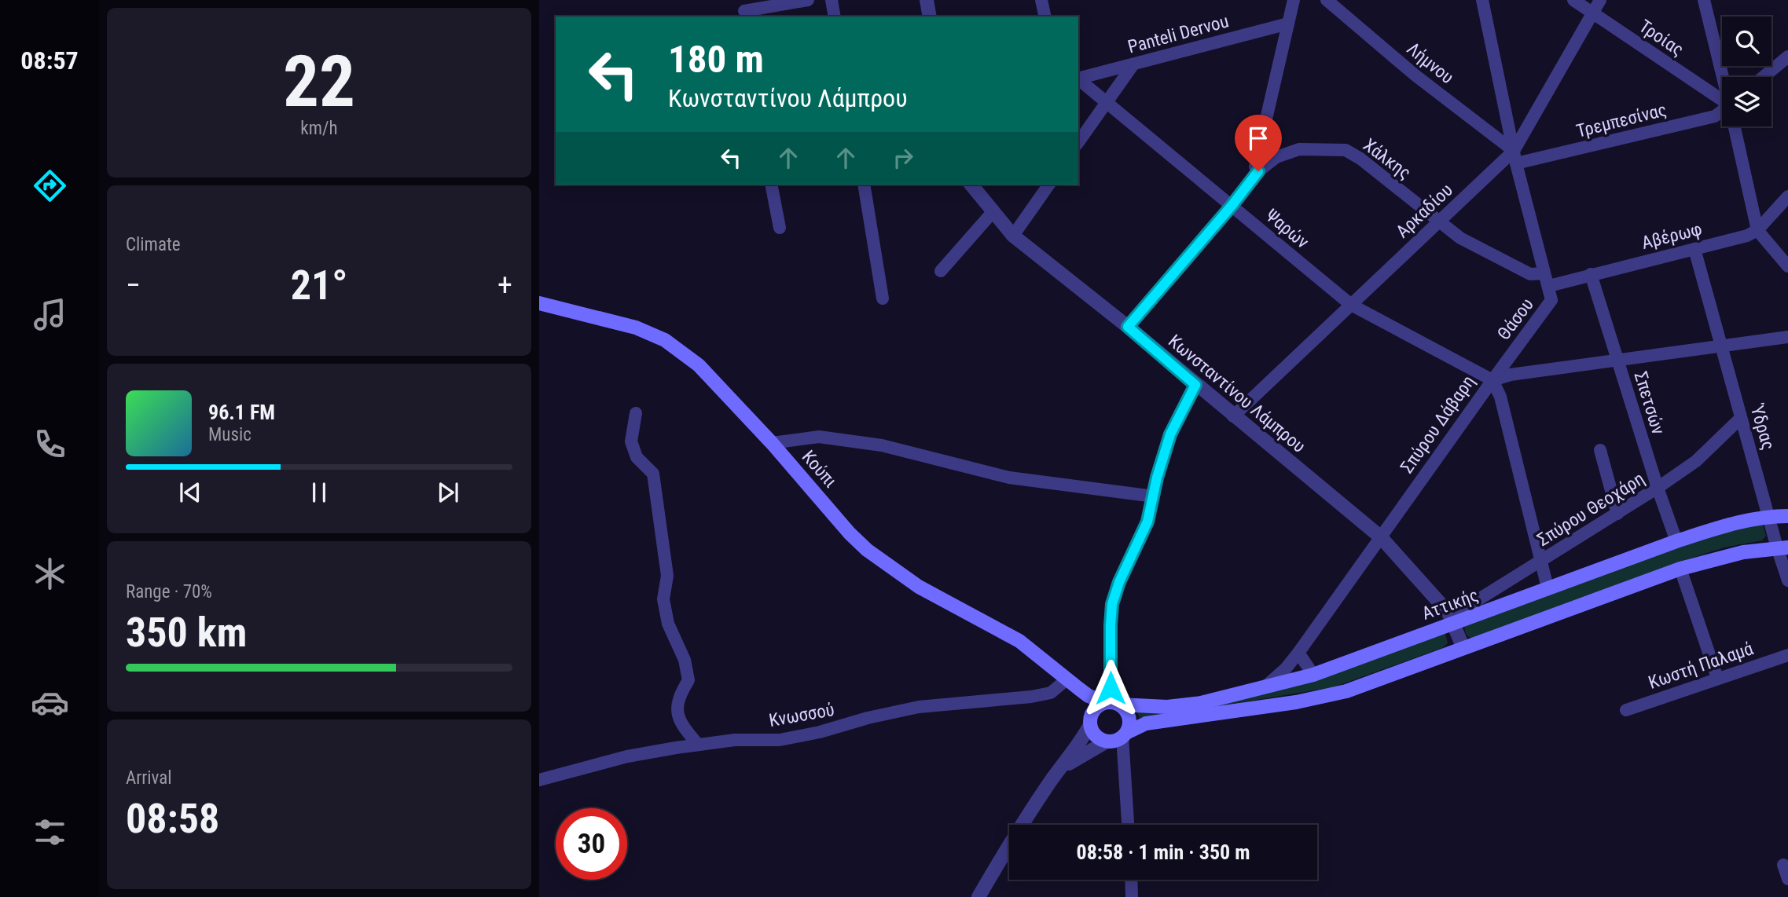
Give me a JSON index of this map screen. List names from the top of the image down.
{
  "streets": {
    "main road": ["Κούπι", "Αττικής"],
    "street": [
      "Panteli Dervou",
      "Τροίας",
      "Λήμνου",
      "Τρεμπεσίνας",
      "Χάλκης",
      "Αρκαδίου",
      "Ψαρών",
      "Αβέρωφ",
      "Θάσου",
      "Κωνσταντίνου Λάμπρου",
      "Σπετσών",
      "Σπύρου Δάβαρη",
      "Ύδρας",
      "Σπύρου Θεοχάρη",
      "Κωστή Παλαμά",
      "Κνωσσού"
    ]
  },
  "crossings": [
    ["Τροίας", "Αρκαδίου"],
    ["Λήμνου", "Τρεμπεσίνας"],
    ["Λήμνου", "Αρκαδίου"],
    ["Λήμνου", "Θάσου"],
    ["Τρεμπεσίνας", "Αρκαδίου"],
    ["Τρεμπεσίνας", "Θάσου"],
    ["Χάλκης", "Αρκαδίου"],
    ["Χάλκης", "Ψαρών"],
    ["Χάλκης", "Θάσου"],
    ["Χάλκης", "Κωνσταντίνου Λάμπρου"],
    ["Αρκαδίου", "Ψαρών"],
    ["Αρκαδίου", "Θάσου"],
    ["Αρκαδίου", "Κωνσταντίνου Λάμπρου"],
    ["Ψαρών", "Θάσου"],
    ["Ψαρών", "Σπύρου Δάβαρη"],
    ["Αβέρωφ", "Θάσου"],
    ["Αβέρωφ", "Σπετσών"],
    ["Αβέρωφ", "Ύδρας"],
    ["Θάσου", "Σπύρου Δάβαρη"],
    ["Κωνσταντίνου Λάμπρου", "Σπύρου Δάβαρη"],
    ["Κωνσταντίνου Λάμπρου", "Σπύρου Θεοχάρη"],
    ["Κωνσταντίνου Λάμπρου", "Αττικής"],
    ["Σπετσών", "Σπύρου Δάβαρη"],
    ["Σπετσών", "Σπύρου Θεοχάρη"],
    ["Σπετσών", "Αττικής"],
    ["Σπύρου Δάβαρη", "Ύδρας"],
    ["Σπύρου Δάβαρη", "Αττικής"],
    ["Ύδρας", "Σπύρου Θεοχάρη"],
    ["Ύδρας", "Αττικής"],
    ["Κούπι", "Κνωσσού"],
    ["Σπύρου Θεοχάρη", "Αττικής"]
  ],
  "page": {
    "tabs": "08:57",
    "tile": [
      ["22", "km/h"],
      "Climate",
      ["Range · 70%", "350 km"],
      ["Arrival", "08:58"]
    ],
    "turn": ["180 m", "Κωνσταντίνου Λάμπρου"],
    "heat": ["−", "21°", "+"],
    "song": ["96.1 FM", "Music"],
    "limit": "30",
    "trip": "08:58 · 1 min · 350 m"
  }
}
